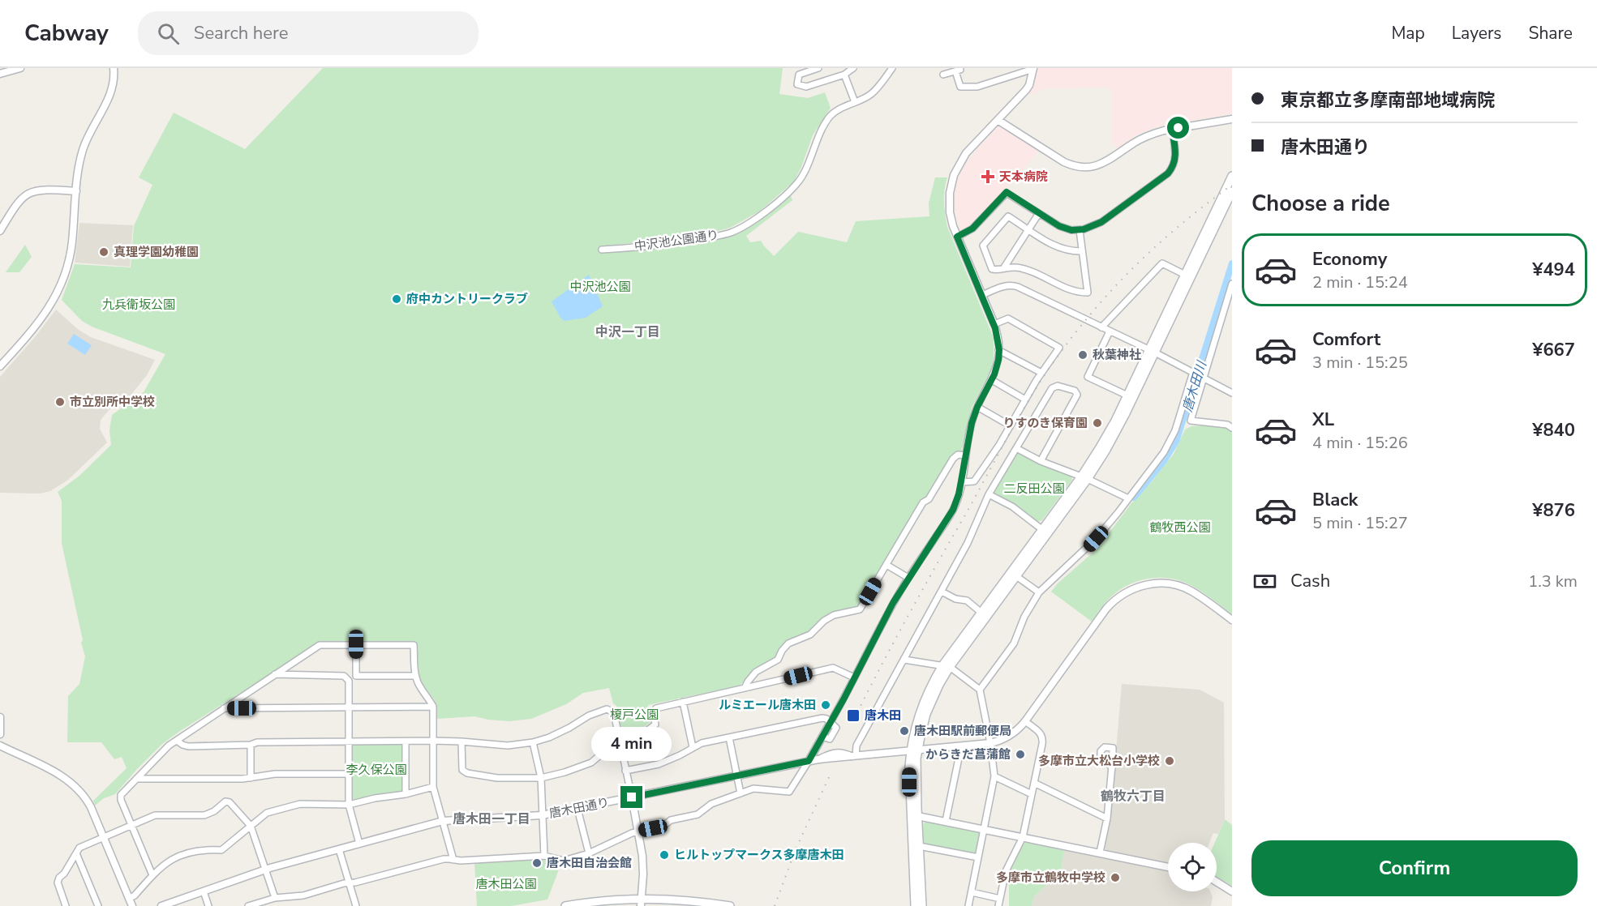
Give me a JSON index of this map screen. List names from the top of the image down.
{
  "streets": {
    "street": ["中沢池公園通り", "唐木田通り"]
  },
  "districts": ["中沢一丁目", "鶴牧六丁目", "唐木田一丁目"],
  "water": ["唐木田川"],
  "parks": [
    "中沢池公園",
    "九兵衛坂公園",
    "二反田公園",
    "鶴牧西公園",
    "榎戸公園",
    "李久保公園",
    "唐木田公園"
  ],
  "places": {
    "health": ["天本病院"],
    "other": [
      "真理学園幼稚園",
      "府中カントリークラブ",
      "秋葉神社",
      "市立別所中学校",
      "りすのき保育園",
      "ルミエール唐木田",
      "唐木田駅前郵便局",
      "からきだ菖蒲館",
      "多摩市立大松台小学校",
      "ヒルトップマークス多摩唐木田",
      "唐木田自治会館",
      "多摩市立鶴牧中学校"
    ],
    "transit": ["唐木田"]
  },
  "page": {
    "header": "Cabway",
    "search": "Search here",
    "nav": ["Map", "Layers", "Share"],
    "banner": ["東京都立多摩南部地域病院", "唐木田通り"],
    "heading": "Choose a ride",
    "list": [
      {
        "name": "Economy",
        "note": "2 min · 15:24",
        "value": "¥494"
      },
      {
        "name": "Comfort",
        "note": "3 min · 15:25",
        "value": "¥667"
      },
      {
        "name": "XL",
        "note": "4 min · 15:26",
        "value": "¥840"
      },
      {
        "name": "Black",
        "note": "5 min · 15:27",
        "value": "¥876"
      }
    ],
    "pay": ["Cash", "1.3 km"],
    "bubble": "4 min",
    "buttons": "Confirm"
  }
}
